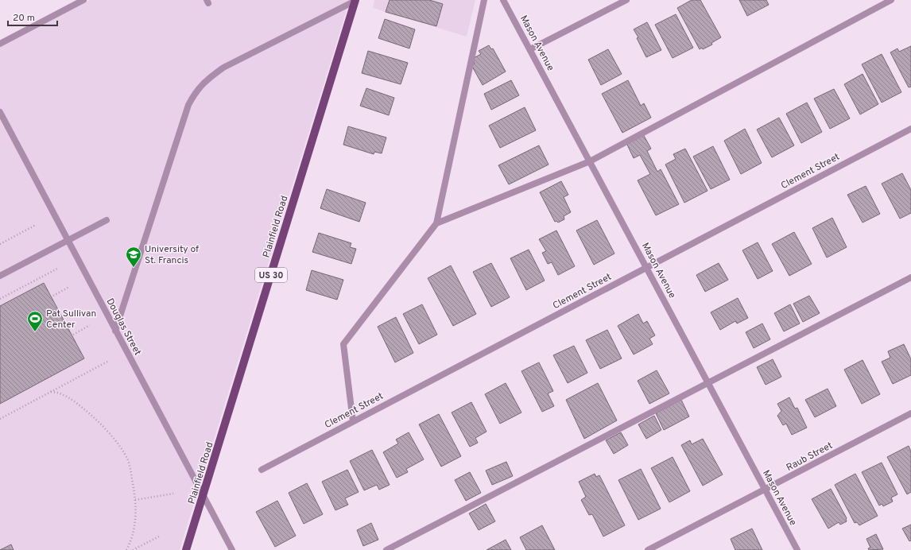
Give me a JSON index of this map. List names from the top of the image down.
{
  "streets": {
    "main road": ["Plainfield Road", "US 30"],
    "street": [
      "Mason Avenue",
      "Clement Street",
      "Douglas Street",
      "Raub Street"
    ]
  },
  "crossings": [
    ["Mason Avenue", "Clement Street"],
    ["Mason Avenue", "Raub Street"],
    ["Plainfield Road", "Douglas Street"]
  ],
  "places": {
    "school or university": ["University of St. Francis"],
    "sports": ["Pat Sullivan Center"]
  },
  "scale_bar": "20 m"
}
